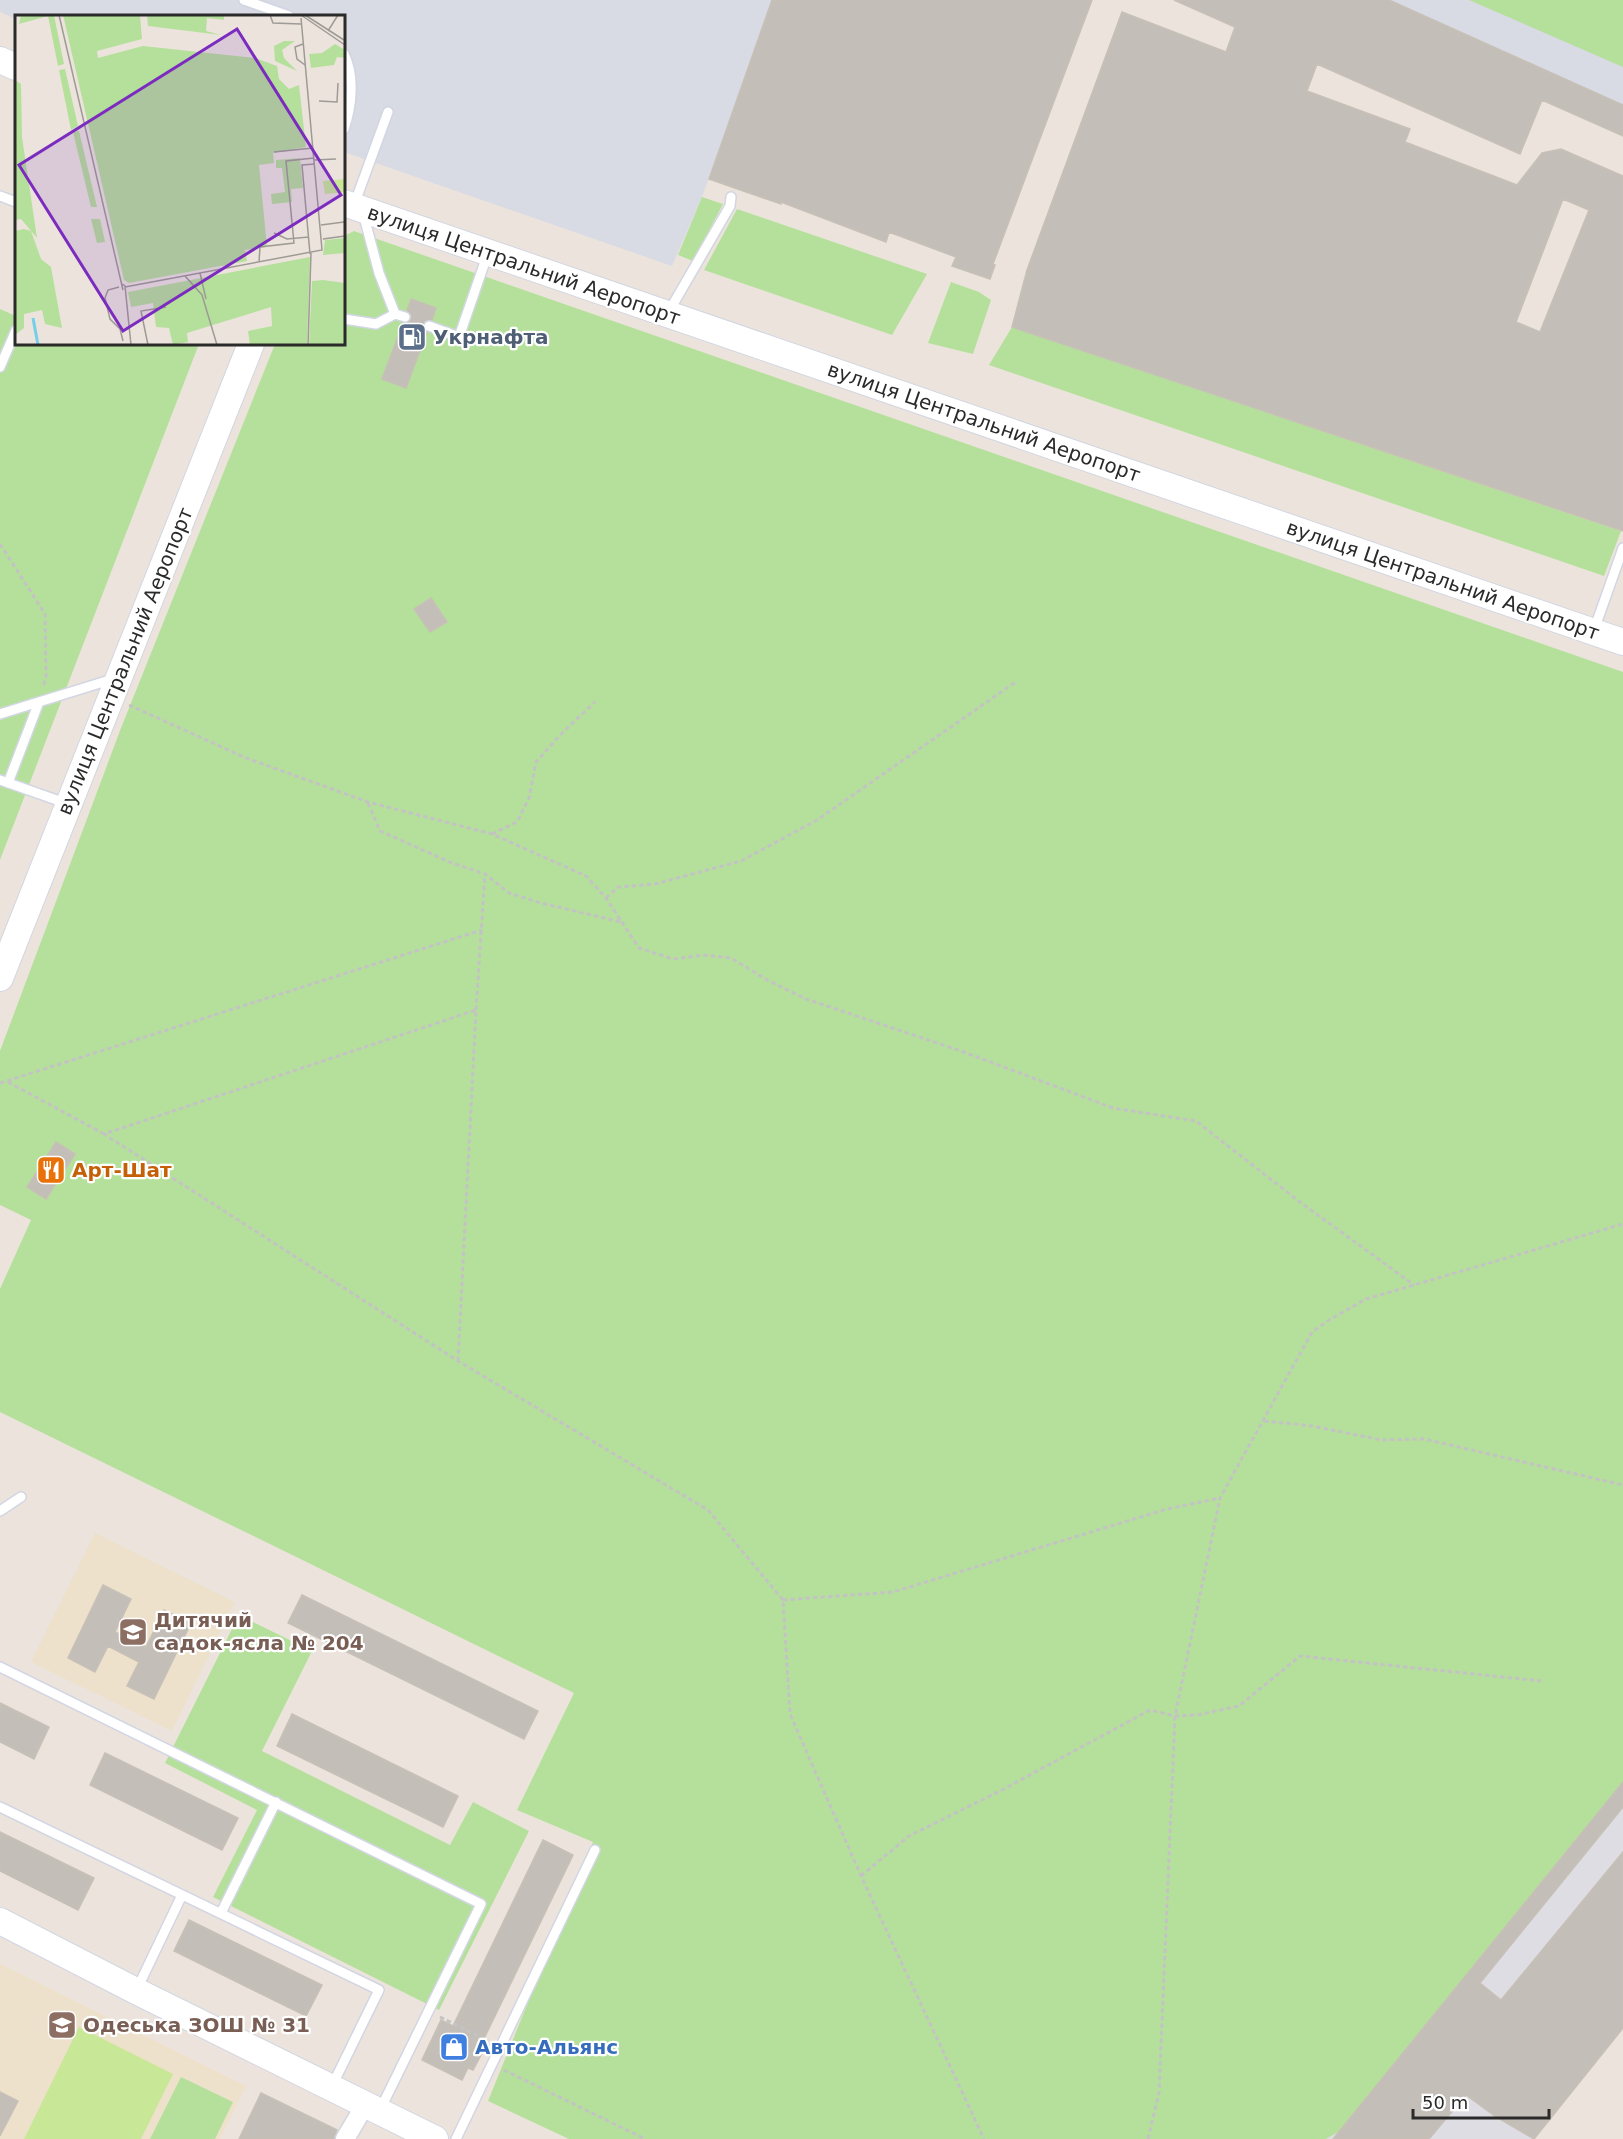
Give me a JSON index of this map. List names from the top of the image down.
{
  "streets": {
    "main road": ["вулиця Центральний Аеропорт"]
  },
  "places": {
    "fuel station": ["Укрнафта"],
    "restaurant": ["Арт-Шат"],
    "school or university": ["Дитячий садок-ясла № 204", "Одеська ЗОШ № 31"],
    "shop": ["Авто-Альянс"]
  },
  "scale_bar": "50 m"
}
